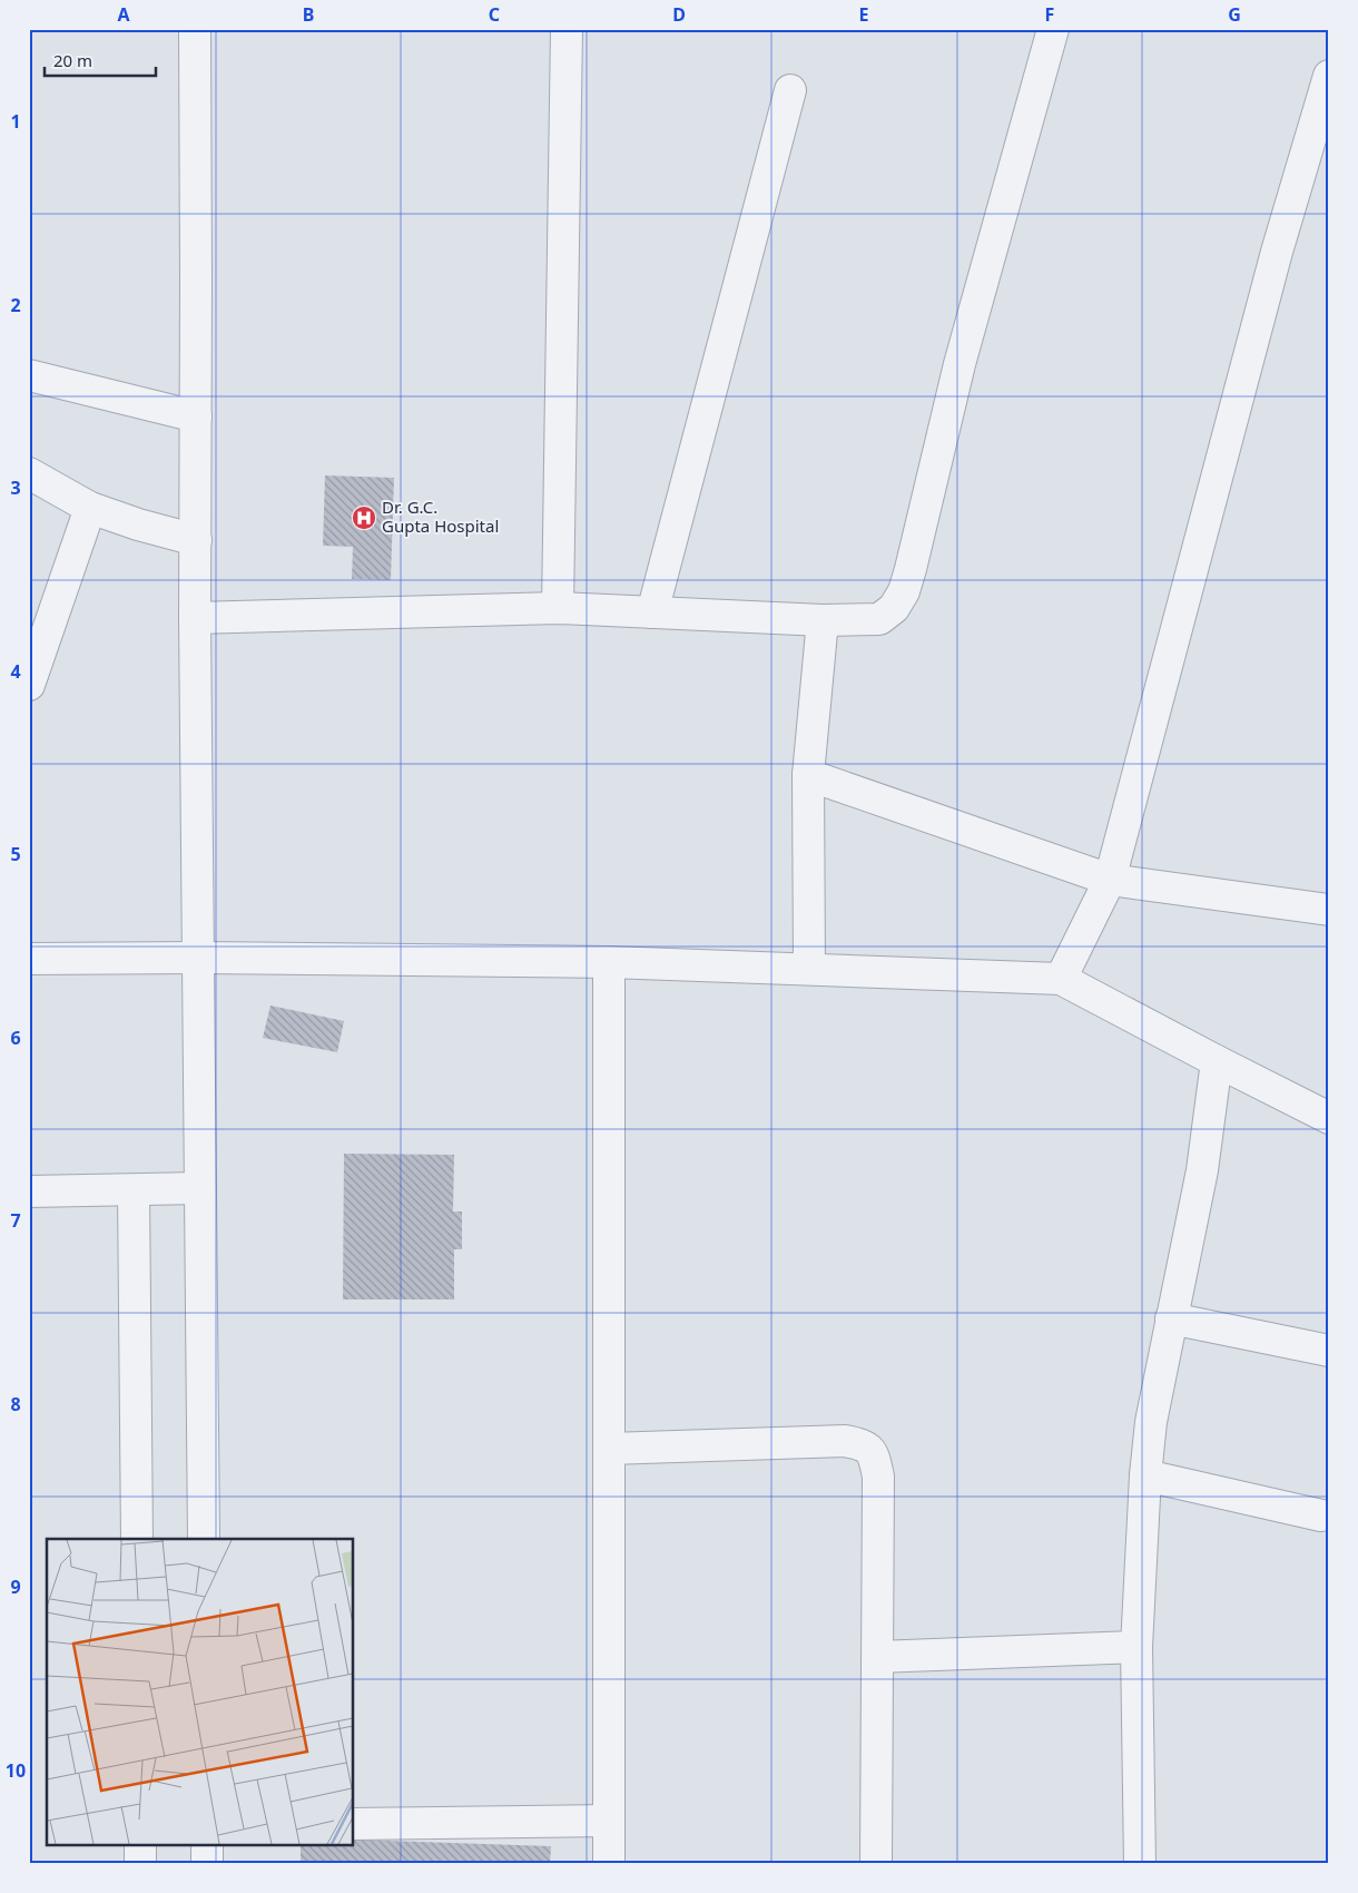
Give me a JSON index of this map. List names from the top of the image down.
{
  "places": {
    "hospital": ["Dr. G.C. Gupta Hospital"]
  },
  "scale_bar": "20 m",
  "grid": {
    "columns": [
      "A",
      "B",
      "C",
      "D",
      "E",
      "F",
      "G"
    ],
    "rows": [
      "1",
      "2",
      "3",
      "4",
      "5",
      "6",
      "7",
      "8",
      "9",
      "10"
    ]
  }
}
